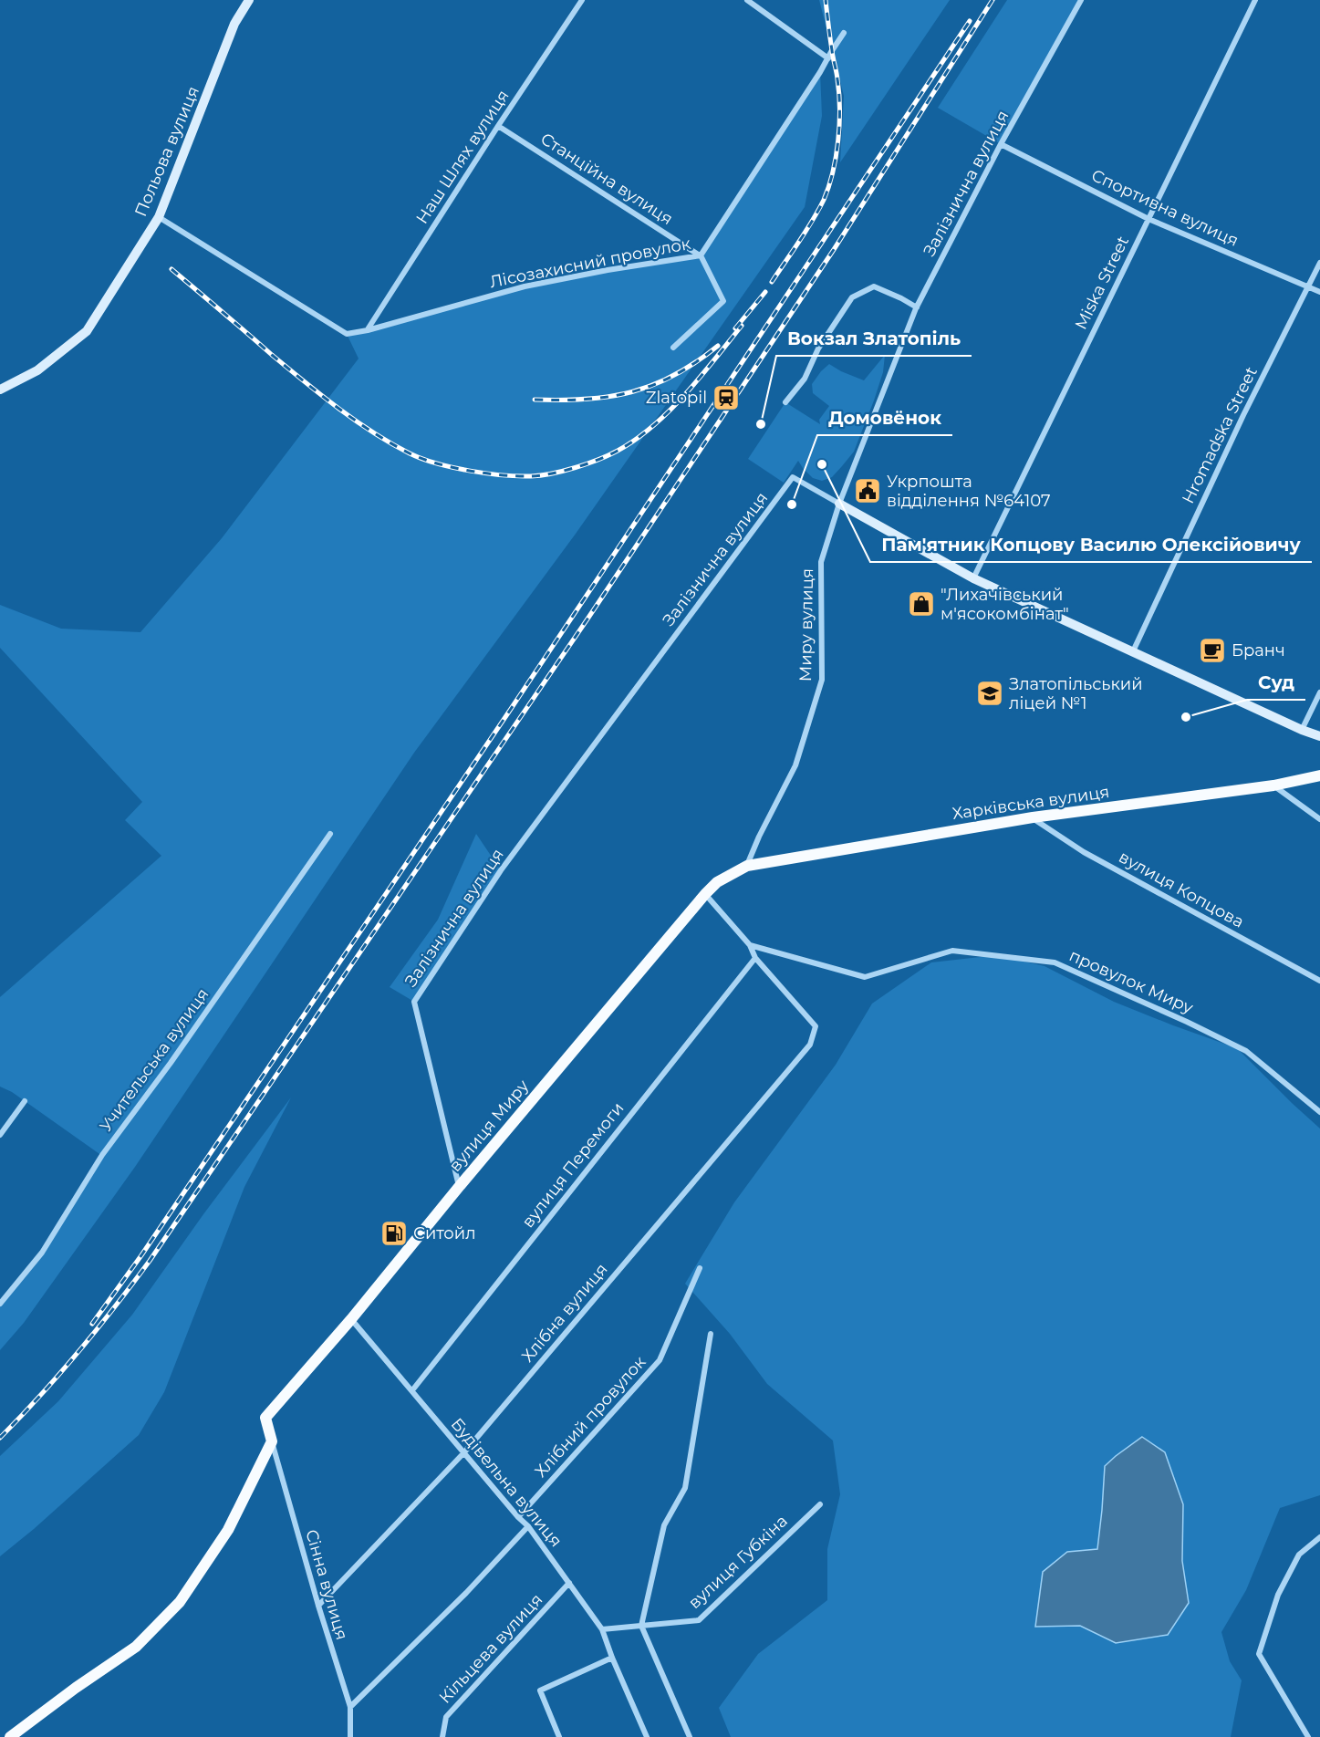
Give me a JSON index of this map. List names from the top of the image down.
{
  "streets": {
    "main road": ["Харківська вулиця", "вулиця Миру"],
    "street": [
      "Польова вулиця",
      "Наш Шлях вулиця",
      "Станційна вулиця",
      "Залізнична вулиця",
      "Спортивна вулиця",
      "Лісозахисний провулок",
      "Miska Street",
      "Hromadska Street",
      "Миру вулиця",
      "вулиця Копцова",
      "провулок Миру",
      "Учительська вулиця",
      "вулиця Перемоги",
      "Хлібна вулиця",
      "Хлібний провулок",
      "Будівельна вулиця",
      "вулиця Губкіна",
      "Сінна вулиця",
      "Кільцева вулиця"
    ]
  },
  "crossings": [
    ["Польова вулиця", "Лісозахисний провулок"],
    ["Наш Шлях вулиця", "Станційна вулиця"],
    ["Наш Шлях вулиця", "Лісозахисний провулок"],
    ["Станційна вулиця", "Лісозахисний провулок"],
    ["Залізнична вулиця", "Спортивна вулиця"],
    ["Залізнична вулиця", "Миру вулиця"],
    ["Залізнична вулиця", "вулиця Миру"],
    ["Спортивна вулиця", "Miska Street"],
    ["Спортивна вулиця", "Hromadska Street"],
    ["Миру вулиця", "Харківська вулиця"],
    ["Миру вулиця", "вулиця Миру"],
    ["Харківська вулиця", "вулиця Копцова"],
    ["Харківська вулиця", "вулиця Миру"],
    ["вулиця Миру", "Будівельна вулиця"],
    ["вулиця Миру", "Сінна вулиця"],
    ["вулиця Перемоги", "Хлібна вулиця"],
    ["вулиця Перемоги", "Будівельна вулиця"],
    ["Хлібна вулиця", "Будівельна вулиця"],
    ["Хлібна вулиця", "Сінна вулиця"],
    ["Хлібний провулок", "Будівельна вулиця"],
    ["Будівельна вулиця", "вулиця Губкіна"],
    ["Будівельна вулиця", "Кільцева вулиця"]
  ],
  "places": {
    "station": ["Zlatopil"],
    "other": [
      "Вокзал Златопіль",
      "Пам'ятник Копцову Василю Олексійовичу",
      "Домовёнок",
      "Суд"
    ],
    "public building": ["Укрпошта відділення №64107"],
    "shop": ["\"Лихачівський м'ясокомбінат\""],
    "cafe": ["Бранч"],
    "school or university": ["Златопільський ліцей №1"],
    "fuel station": ["Ситойл"]
  }
}
